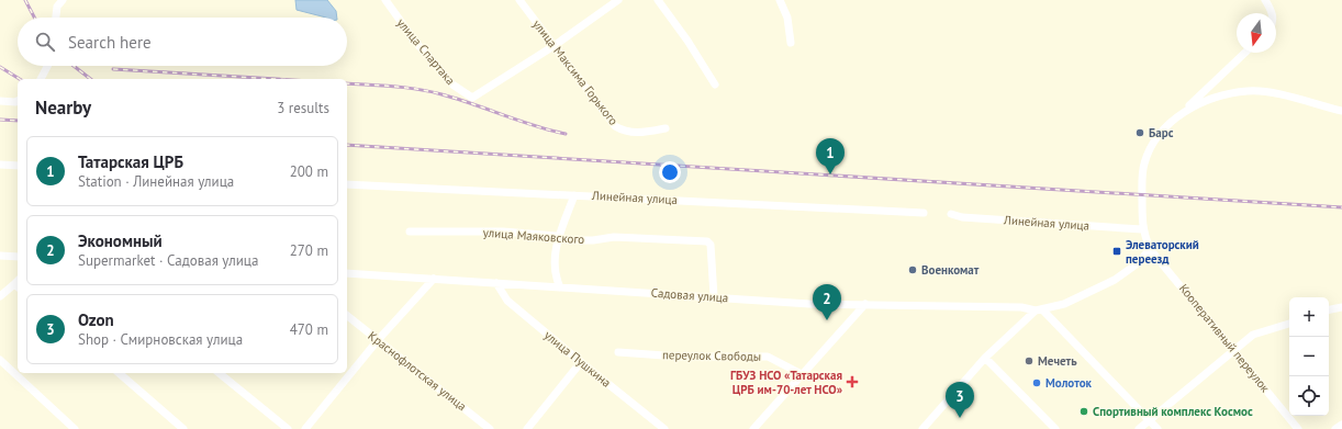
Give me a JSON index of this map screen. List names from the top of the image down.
{
  "streets": {
    "street": [
      "улица Спартака",
      "улица Максима Горького",
      "Линейная улица",
      "улица Маяковского",
      "Садовая улица",
      "Кооперативный переулок",
      "переулок Свободы",
      "улица Пушкина",
      "Краснофлотская улица"
    ]
  },
  "crossings": [
    ["улица Спартака", "улица Максима Горького"],
    ["Линейная улица", "Кооперативный переулок"],
    ["улица Маяковского", "Садовая улица"],
    ["Садовая улица", "улица Пушкина"]
  ],
  "places": {
    "other": [
      "Барс",
      "Военкомат",
      "Мечеть",
      "Молоток",
      "Спортивный комплекс Космос"
    ],
    "transit": ["Элеваторский переезд"],
    "health": ["ГБУЗ НСО «Татарская ЦРБ им-70-лет НСО»"]
  },
  "north": "bottom",
  "page": {
    "search": "Search here",
    "heading": ["Nearby", "3 results"],
    "list": [
      {
        "mark": "1",
        "name": "Татарская ЦРБ",
        "note": "Station · Линейная улица",
        "value": "200 m"
      },
      {
        "mark": "2",
        "name": "Экономный",
        "note": "Supermarket · Садовая улица",
        "value": "270 m"
      },
      {
        "mark": "3",
        "name": "Ozon",
        "note": "Shop · Смирновская улица",
        "value": "470 m"
      }
    ],
    "pins": ["1", "2", "3"],
    "map_buttons": ["+", "−"]
  }
}
